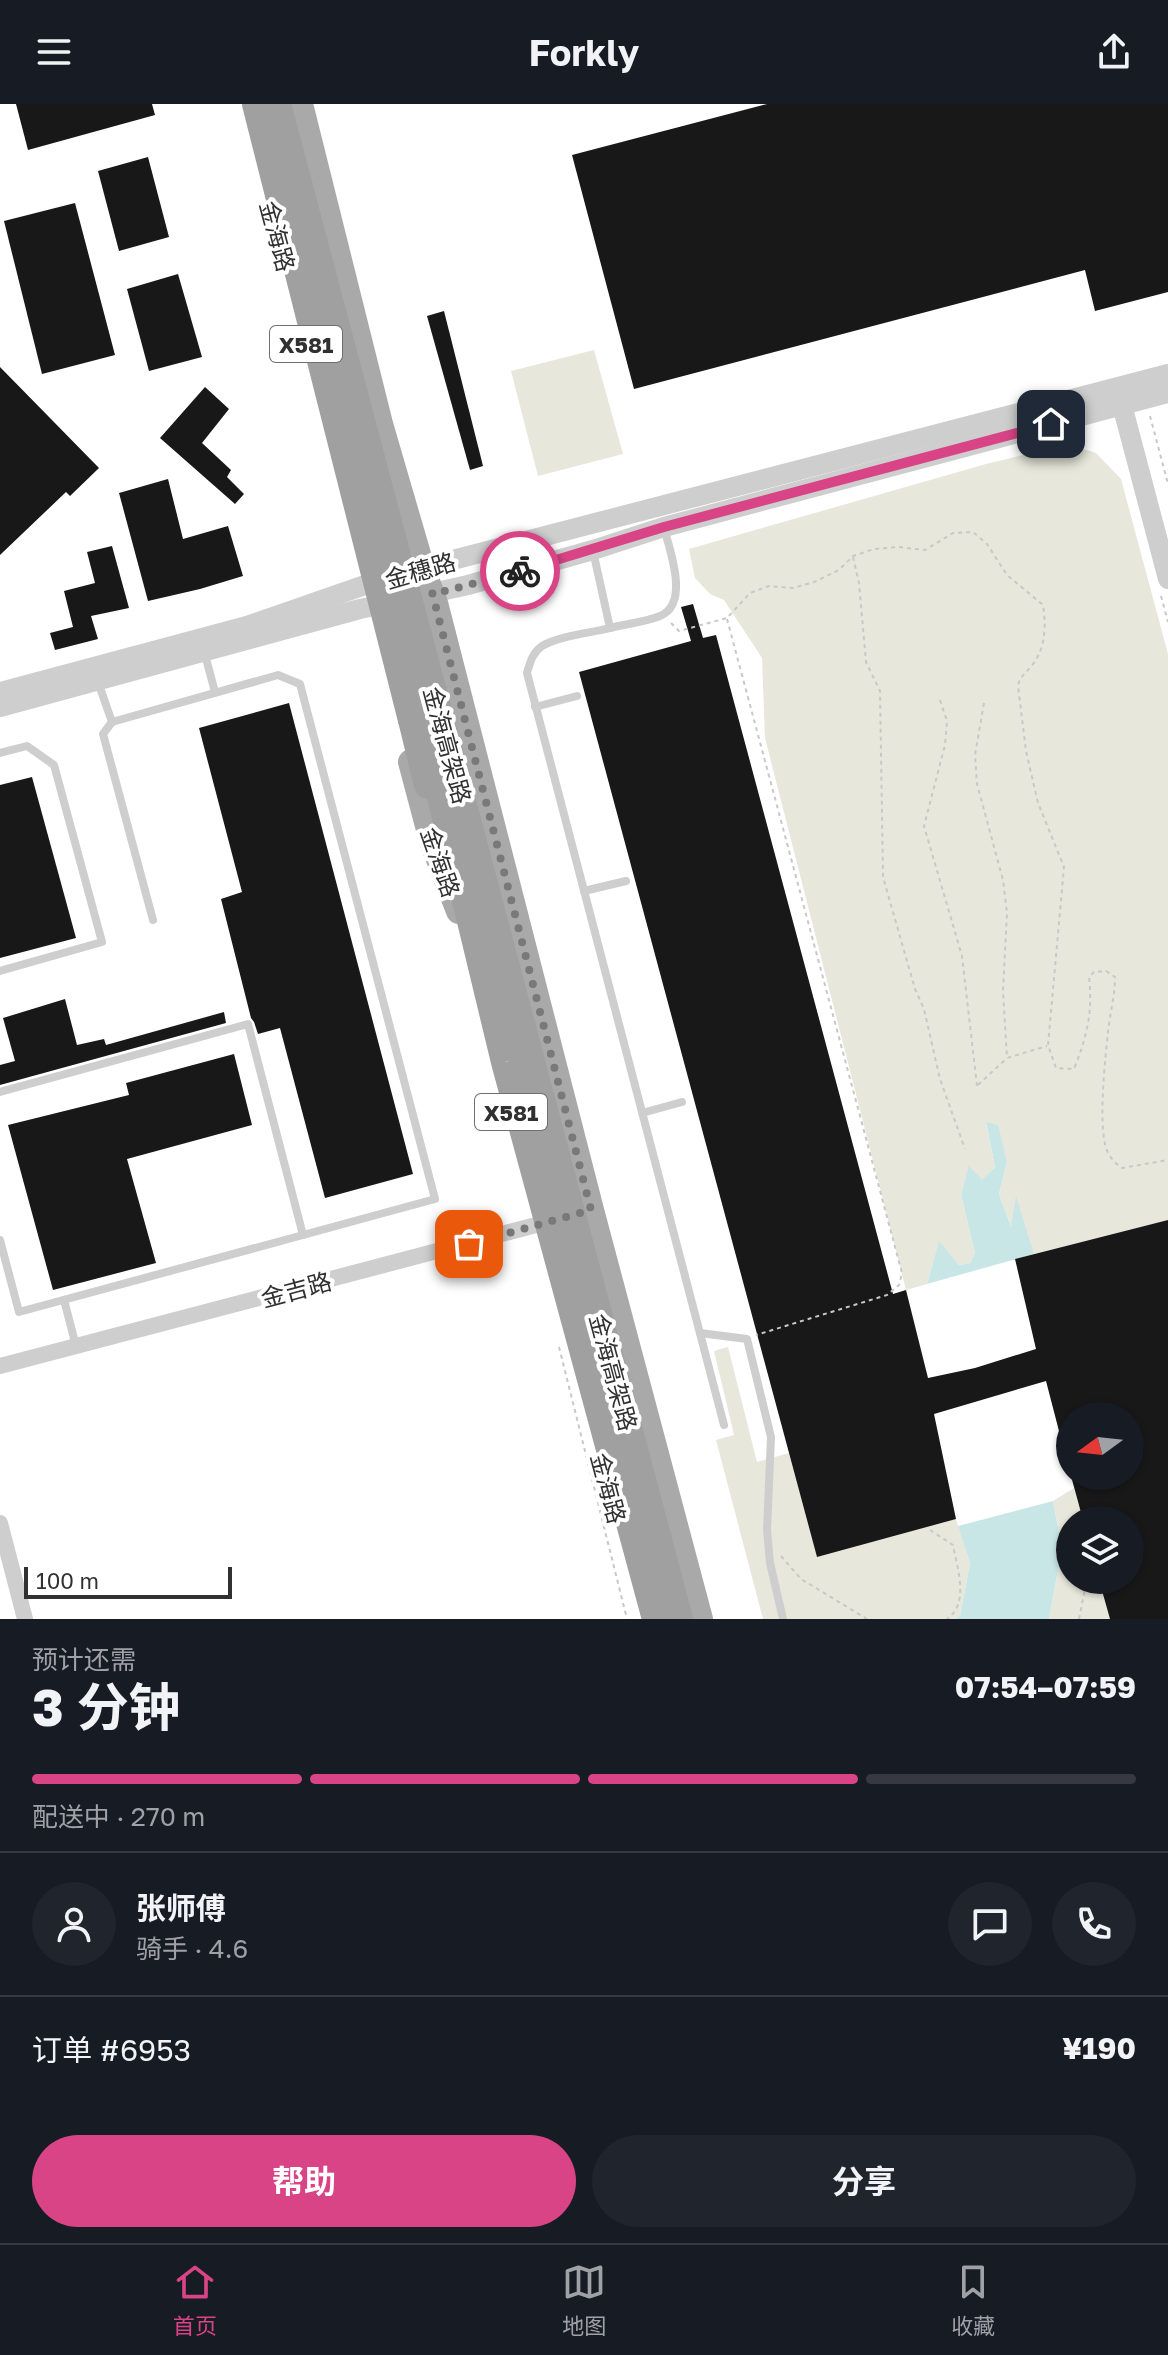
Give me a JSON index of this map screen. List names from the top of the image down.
{
  "streets": {
    "highway": ["金海高架路"],
    "main road": ["金海路", "X581"],
    "street": ["金穗路", "金吉路"]
  },
  "crossings": [
    ["金海路", "金穗路"],
    ["金海路", "金吉路"],
    ["X581", "金穗路"],
    ["X581", "金吉路"]
  ],
  "scale_bar": "100 m",
  "north": "left",
  "page": {
    "header": "Forkly",
    "scale": "100 m",
    "heading": ["3 分钟", "预计还需", "07:54–07:59"],
    "panel": [
      "张师傅",
      "骑手 · 4.6",
      "订单 #6953",
      "¥190"
    ],
    "bar": "配送中 · 270 m",
    "buttons": ["帮助", "分享"],
    "tabs": ["首页", "地图", "收藏"]
  }
}
